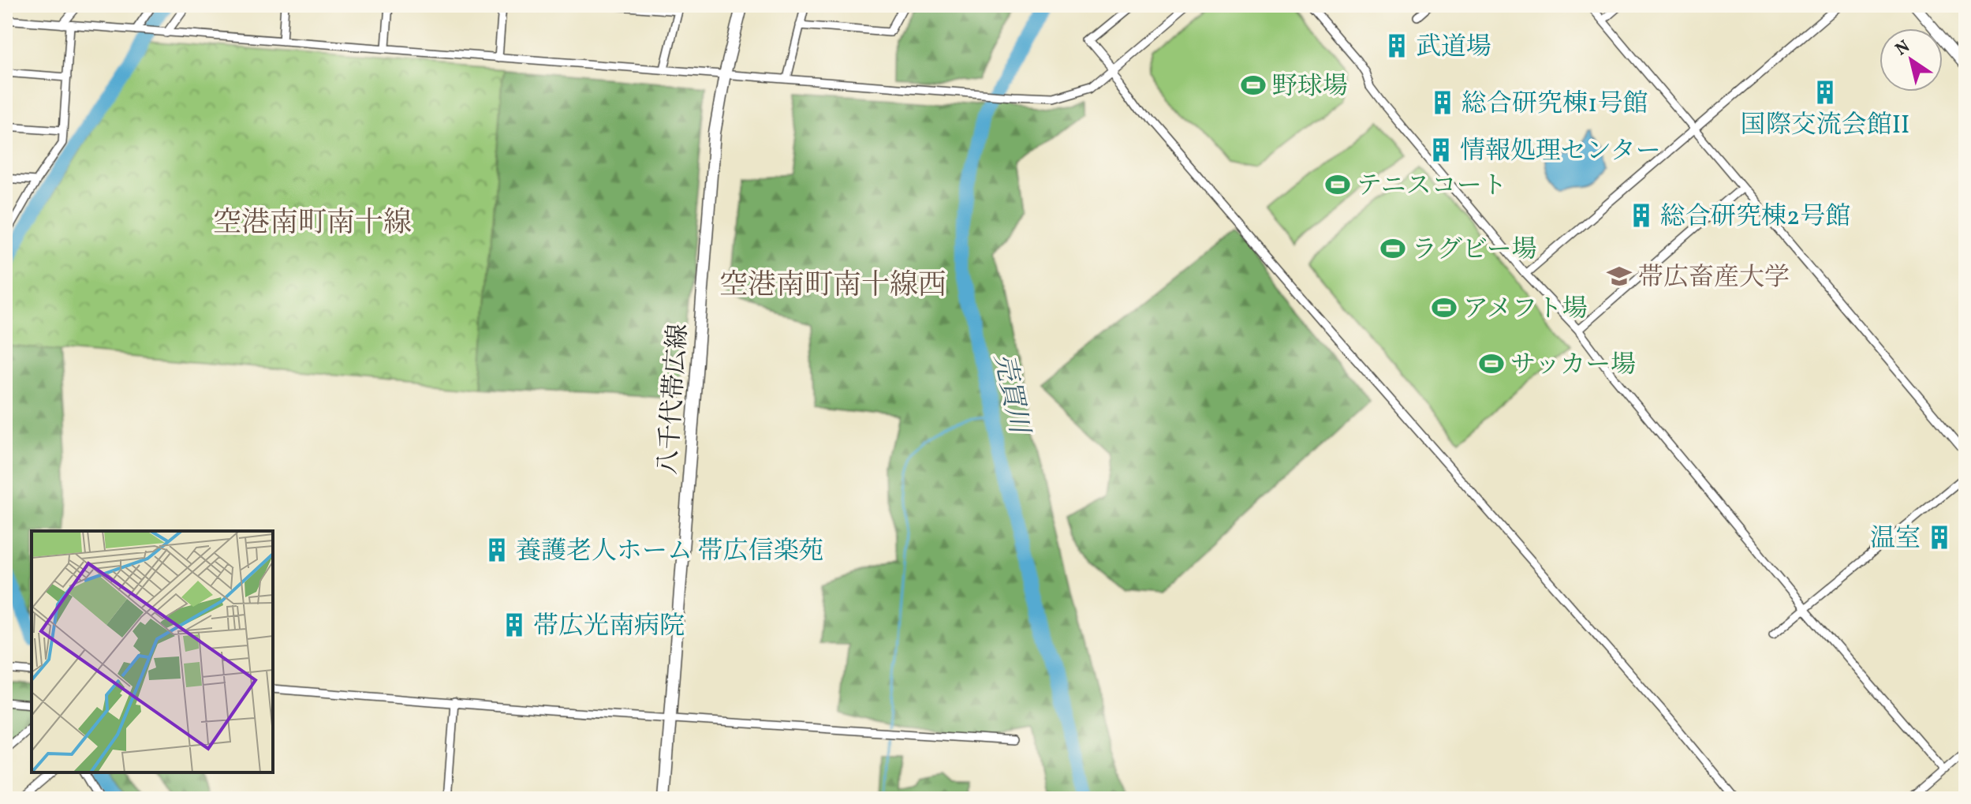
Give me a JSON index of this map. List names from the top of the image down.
{
  "streets": {
    "main road": ["八千代帯広線"]
  },
  "districts": ["空港南町南十線", "空港南町南十線西"],
  "water": ["売買川"],
  "places": {
    "building": [
      "武道場",
      "国際交流会館II",
      "総合研究棟1号館",
      "情報処理センター",
      "総合研究棟2号館",
      "温室",
      "養護老人ホーム 帯広信楽苑",
      "帯広光南病院"
    ],
    "sports": [
      "野球場",
      "テニスコート",
      "ラグビー場",
      "アメフト場",
      "サッカー場"
    ],
    "school or university": ["帯広畜産大学"]
  },
  "north": "top left"
}
